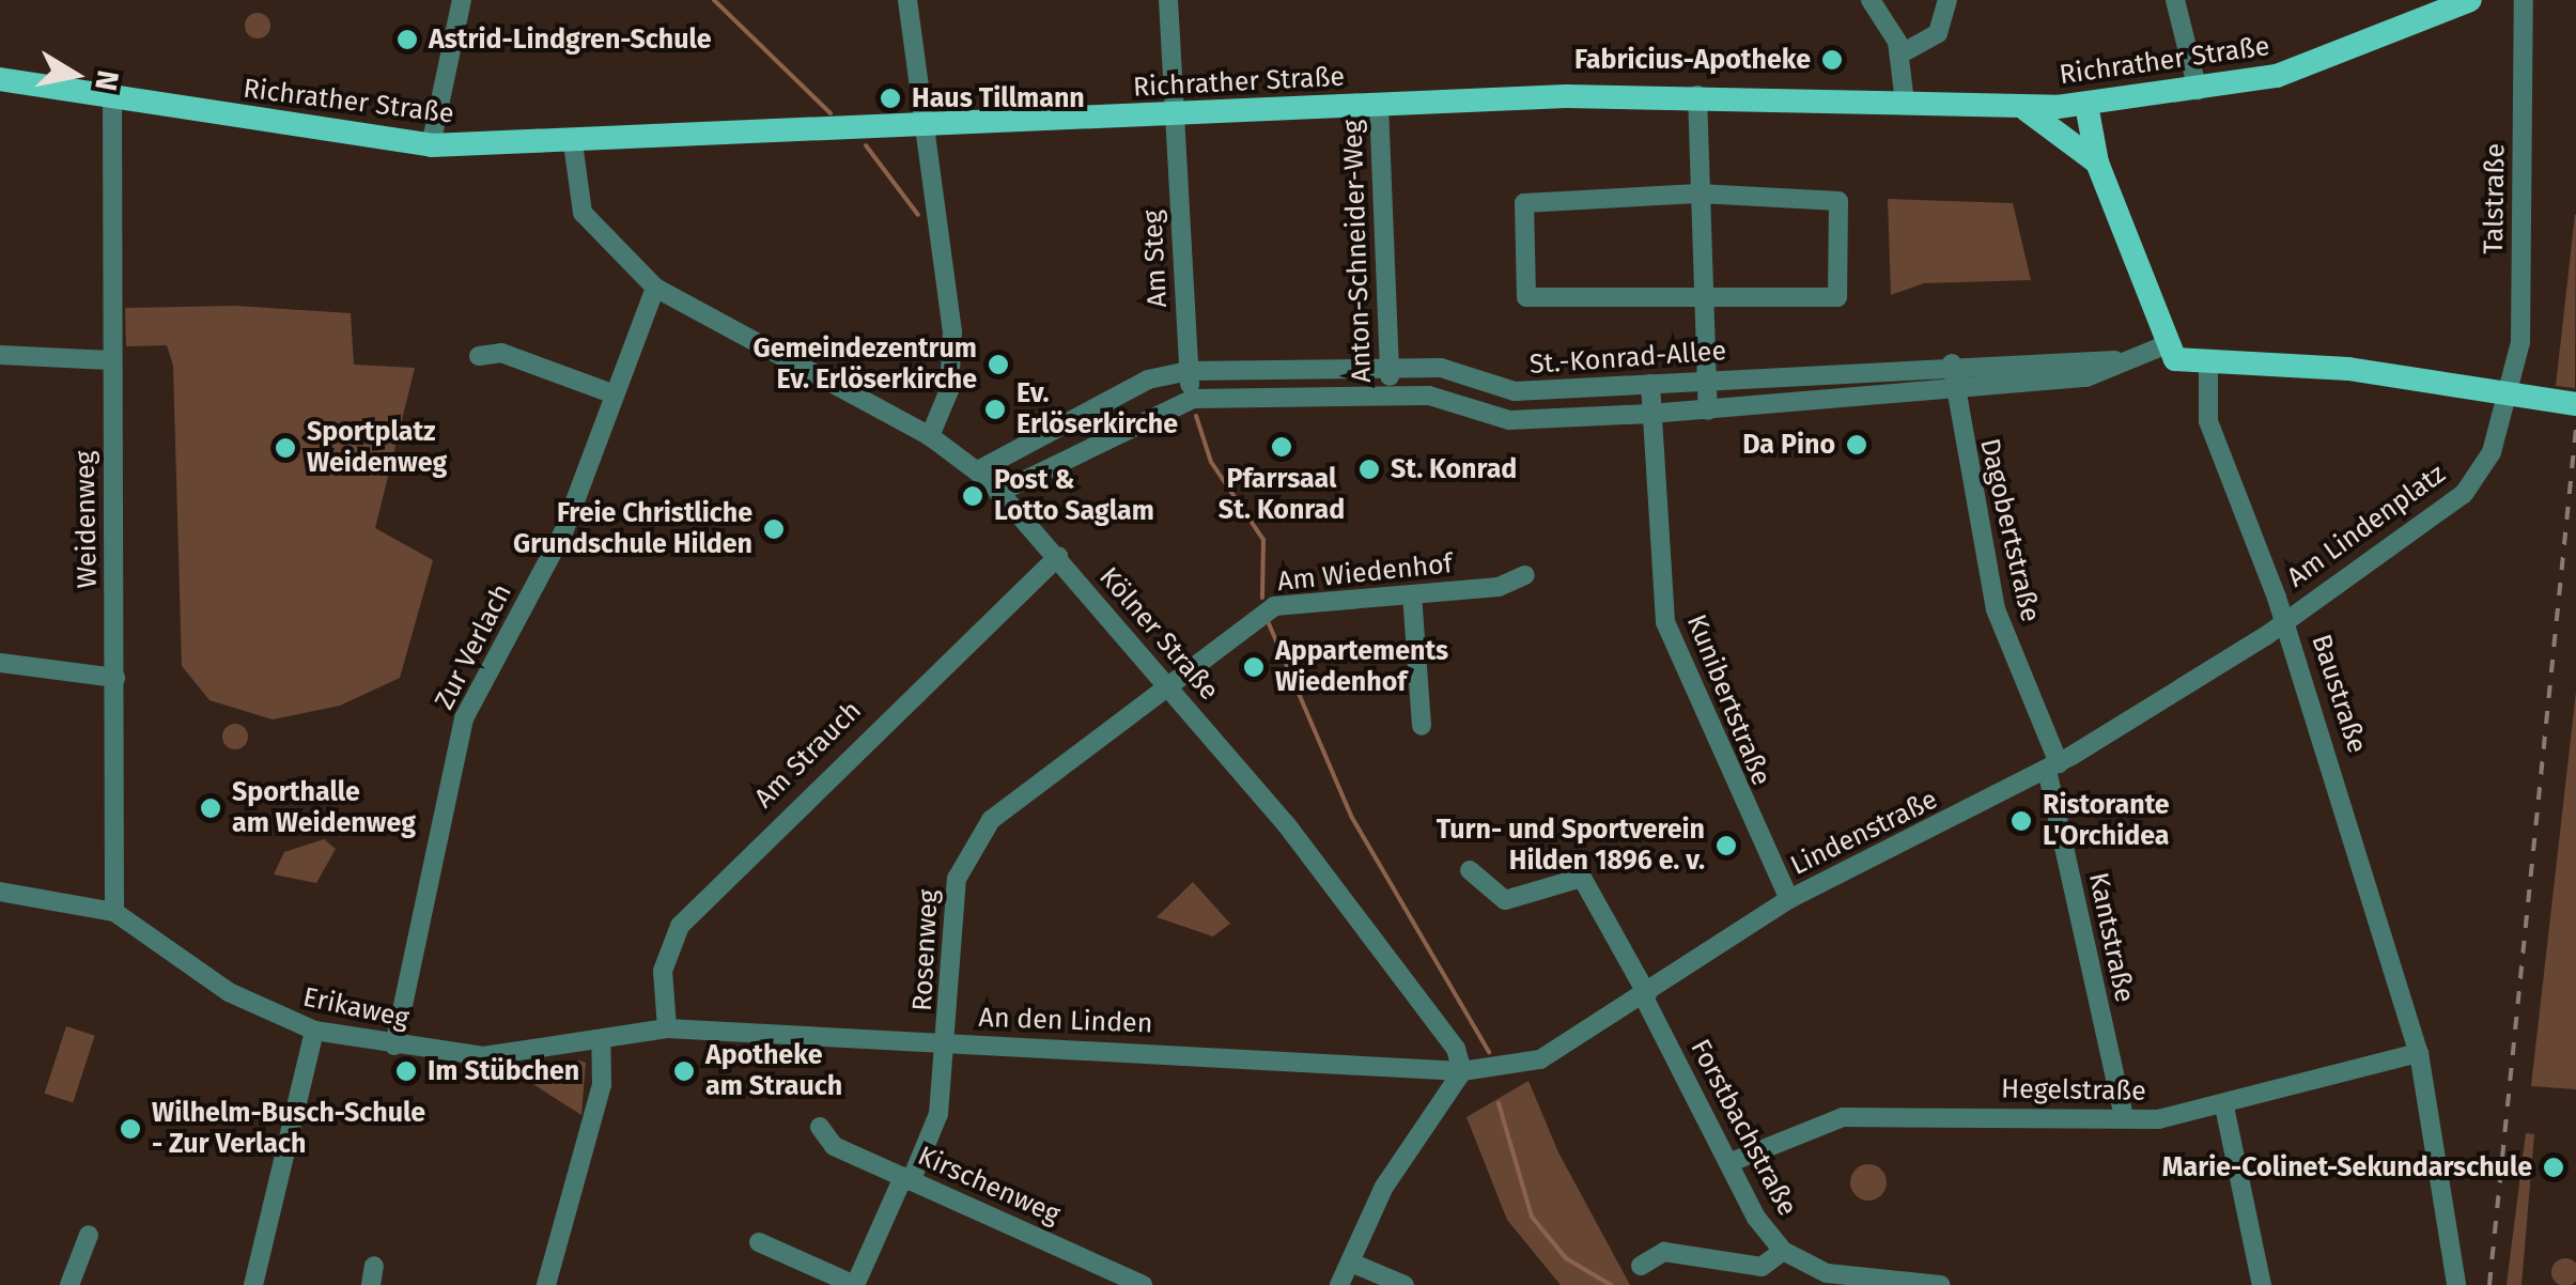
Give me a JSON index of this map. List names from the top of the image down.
{
  "streets": {
    "main road": ["Richrather Straße"],
    "street": [
      "Talstraße",
      "Anton-Schneider-Weg",
      "Am Steg",
      "St.-Konrad-Allee",
      "Weidenweg",
      "Am Lindenplatz",
      "Dagobertstraße",
      "Am Wiedenhof",
      "Kölner Straße",
      "Zur Verlach",
      "Baustraße",
      "Kunibertstraße",
      "Am Strauch",
      "Lindenstraße",
      "Kantstraße",
      "Rosenweg",
      "Erikaweg",
      "An den Linden",
      "Hegelstraße",
      "Forstbachstraße",
      "Kirschenweg"
    ]
  },
  "crossings": [
    ["Richrather Straße", "Anton-Schneider-Weg"],
    ["Richrather Straße", "Am Steg"],
    ["Richrather Straße", "Weidenweg"],
    ["Richrather Straße", "Kölner Straße"],
    ["Talstraße", "Am Lindenplatz"],
    ["Anton-Schneider-Weg", "St.-Konrad-Allee"],
    ["Am Steg", "St.-Konrad-Allee"],
    ["St.-Konrad-Allee", "Dagobertstraße"],
    ["St.-Konrad-Allee", "Kölner Straße"],
    ["St.-Konrad-Allee", "Kunibertstraße"],
    ["Weidenweg", "Erikaweg"],
    ["Am Lindenplatz", "Baustraße"],
    ["Am Lindenplatz", "Lindenstraße"],
    ["Dagobertstraße", "Lindenstraße"],
    ["Dagobertstraße", "Kantstraße"],
    ["Am Wiedenhof", "Kölner Straße"],
    ["Am Wiedenhof", "Rosenweg"],
    ["Kölner Straße", "Zur Verlach"],
    ["Kölner Straße", "Am Strauch"],
    ["Kölner Straße", "Lindenstraße"],
    ["Kölner Straße", "Rosenweg"],
    ["Kölner Straße", "An den Linden"],
    ["Zur Verlach", "Erikaweg"],
    ["Baustraße", "Lindenstraße"],
    ["Baustraße", "Hegelstraße"],
    ["Kunibertstraße", "Lindenstraße"],
    ["Am Strauch", "Erikaweg"],
    ["Am Strauch", "An den Linden"],
    ["Lindenstraße", "Kantstraße"],
    ["Lindenstraße", "An den Linden"],
    ["Lindenstraße", "Forstbachstraße"],
    ["Kantstraße", "Hegelstraße"],
    ["Rosenweg", "An den Linden"],
    ["Rosenweg", "Kirschenweg"],
    ["Erikaweg", "An den Linden"],
    ["Hegelstraße", "Forstbachstraße"]
  ],
  "places": [
    "Astrid-Lindgren-Schule",
    "Fabricius-Apotheke",
    "Haus Tillmann",
    "Gemeindezentrum Ev. Erlöserkirche",
    "Ev. Erlöserkirche",
    "Da Pino",
    "Pfarrsaal St. Konrad",
    "Sportplatz Weidenweg",
    "St. Konrad",
    "Post & Lotto Saglam",
    "Freie Christliche Grundschule Hilden",
    "Appartements Wiedenhof",
    "Sporthalle am Weidenweg",
    "Ristorante L'Orchidea",
    "Turn- und Sportverein Hilden 1896 e. v.",
    "Im Stübchen",
    "Apotheke am Strauch",
    "Wilhelm-Busch-Schule - Zur Verlach",
    "Marie-Colinet-Sekundarschule"
  ],
  "north": "right"
}
